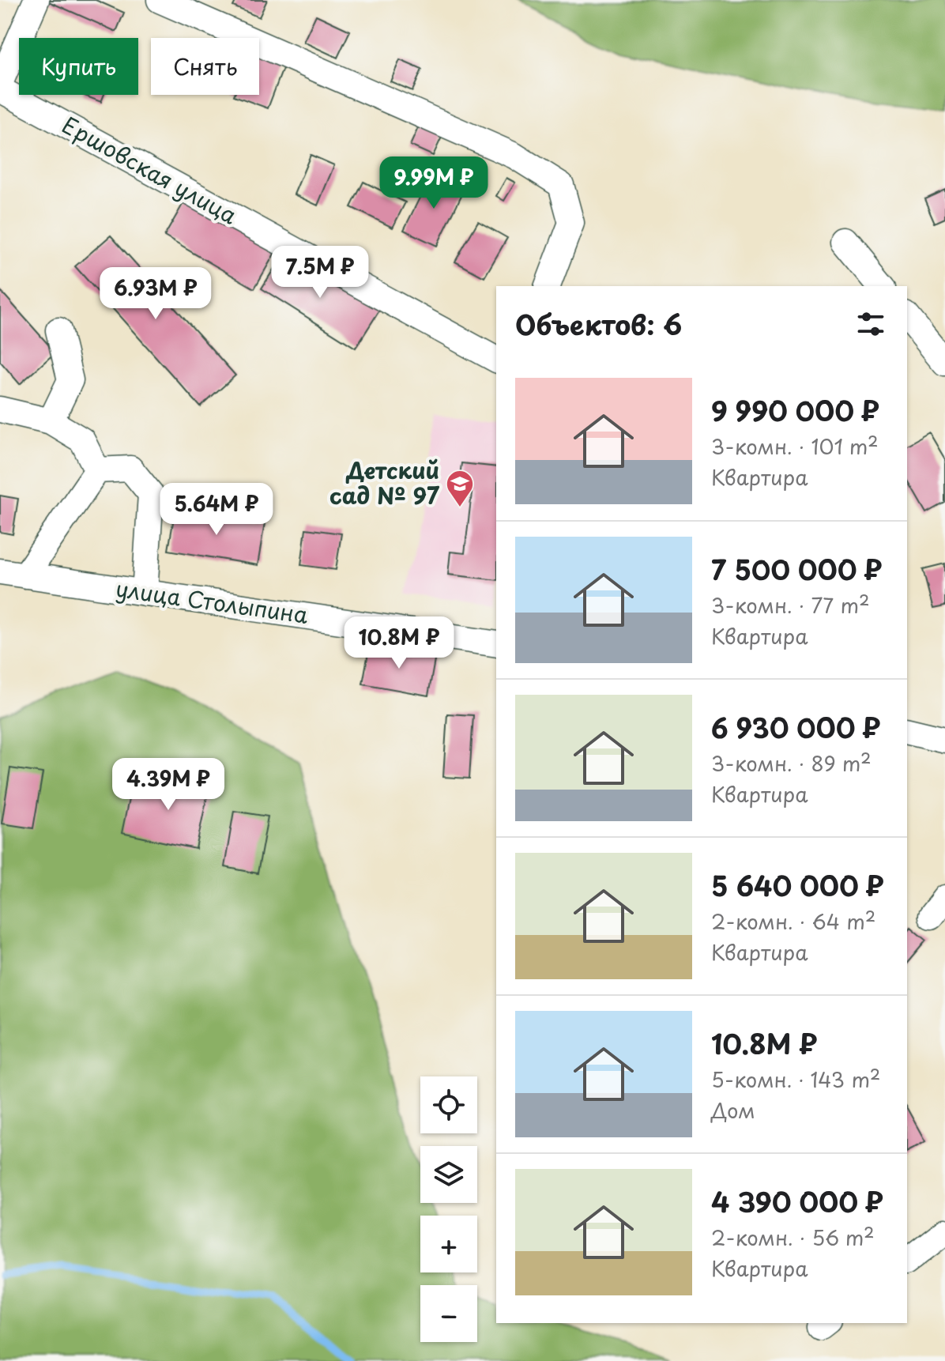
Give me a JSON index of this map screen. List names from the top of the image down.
{
  "streets": {
    "street": ["Ершовская улица", "улица Столыпина"]
  },
  "places": {
    "school or university": ["Детский сад № 97"]
  },
  "page": {
    "chip": ["Купить", "Снять"],
    "price": [
      "9.99M ₽",
      "7.5M ₽",
      "6.93M ₽",
      "5.64M ₽",
      "10.8M ₽",
      "4.39M ₽"
    ],
    "heading": "Объектов: 6",
    "list": [
      {
        "name": "9 990 000 ₽",
        "note": "3-комн. · 101 m² · Квартира"
      },
      {
        "name": "7 500 000 ₽",
        "note": "3-комн. · 77 m² · Квартира"
      },
      {
        "name": "6 930 000 ₽",
        "note": "3-комн. · 89 m² · Квартира"
      },
      {
        "name": "5 640 000 ₽",
        "note": "2-комн. · 64 m² · Квартира"
      },
      {
        "name": "10.8M ₽",
        "note": "5-комн. · 143 m² · Дом"
      },
      {
        "name": "4 390 000 ₽",
        "note": "2-комн. · 56 m² · Квартира"
      }
    ],
    "map_buttons": ["+", "−"]
  }
}
